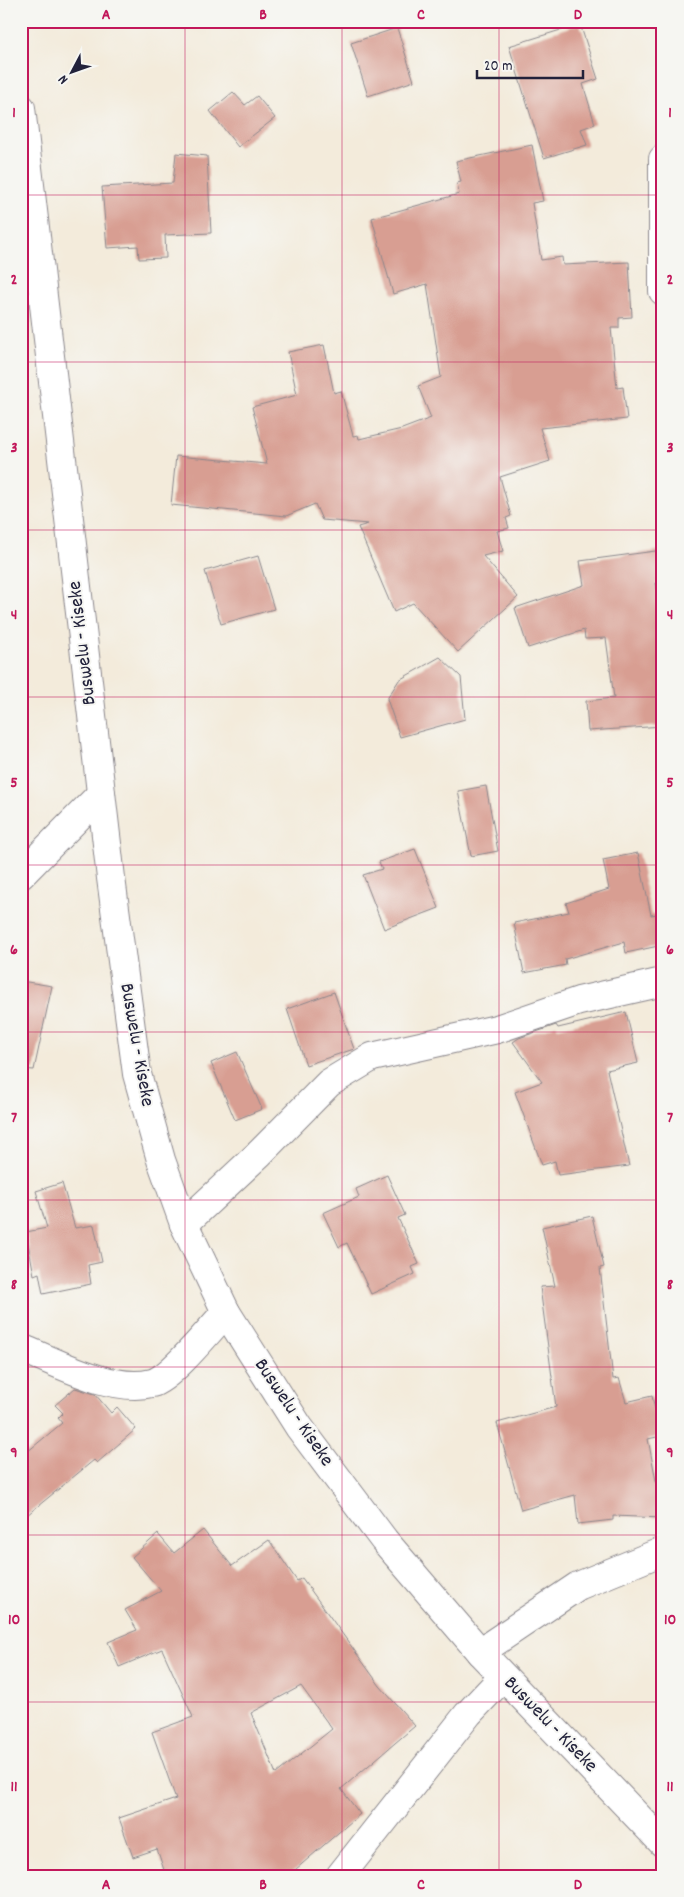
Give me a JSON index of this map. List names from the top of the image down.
{
  "streets": {
    "main road": ["Buswelu - Kiseke"]
  },
  "scale_bar": "20 m",
  "north": "bottom left",
  "grid": {
    "columns": [
      "A",
      "B",
      "C",
      "D"
    ],
    "rows": [
      "1",
      "2",
      "3",
      "4",
      "5",
      "6",
      "7",
      "8",
      "9",
      "10",
      "11"
    ]
  }
}
